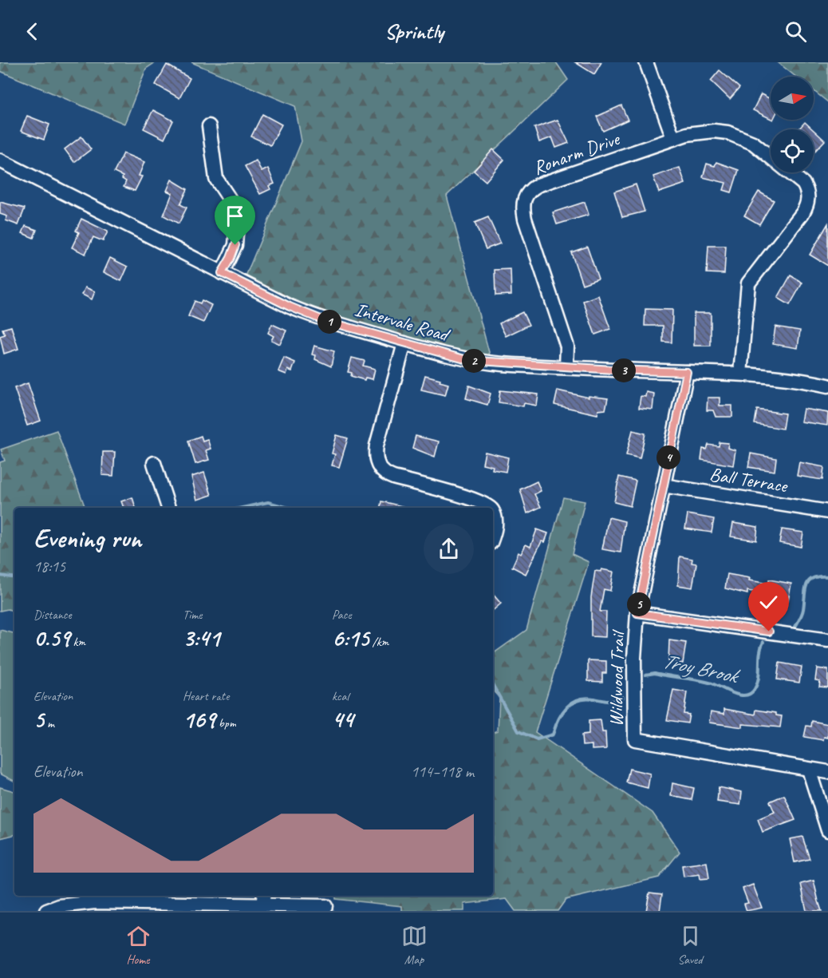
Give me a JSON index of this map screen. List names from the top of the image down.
{
  "streets": {
    "street": [
      "Ronarm Drive",
      "Intervale Road",
      "Ball Terrace",
      "Wildwood Trail"
    ]
  },
  "crossings": [
    ["Ronarm Drive", "Intervale Road"],
    ["Intervale Road", "Wildwood Trail"],
    ["Ball Terrace", "Wildwood Trail"]
  ],
  "water": ["Troy Brook"],
  "north": "right",
  "page": {
    "header": "Sprintly",
    "pins": [
      "1",
      "2",
      "3",
      "4",
      "5"
    ],
    "heading": ["Evening run", "18:15"],
    "stats": [
      ["Distance", "0.59 km"],
      ["Time", "3:41"],
      ["Pace", "6:15 /km"],
      ["Elevation", "5 m"],
      ["Heart rate", "169 bpm"],
      ["kcal", "44"]
    ],
    "chart": ["Elevation", "114–118 m"],
    "tabs": ["Home", "Map", "Saved"]
  }
}
